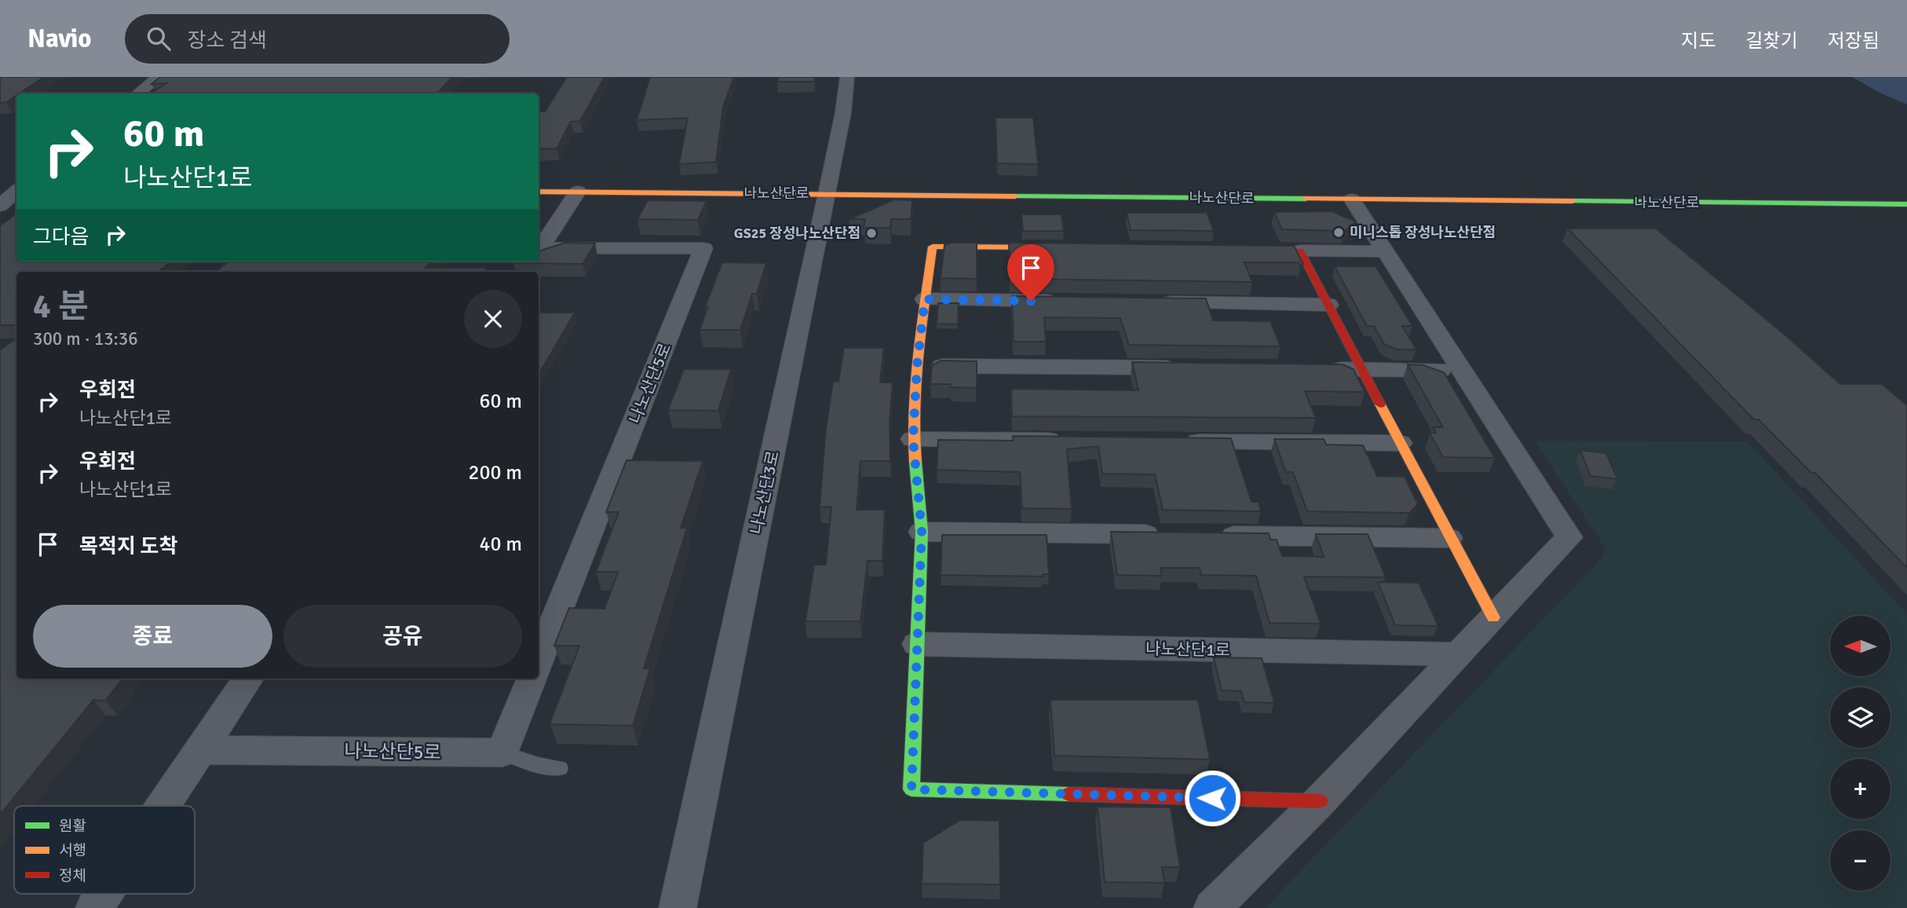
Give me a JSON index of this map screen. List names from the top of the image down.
{
  "streets": {
    "street": [
      "나노산단로",
      "나노산단5로",
      "나노산단3로",
      "나노산단1로"
    ]
  },
  "crossings": [
    ["나노산단로", "나노산단3로"]
  ],
  "places": ["미니스톱 장성나노산단점", "GS25 장성나노산단점"],
  "legend": ["원활", "서행", "정체"],
  "north": "left",
  "page": {
    "header": "Navio",
    "search": "장소 검색",
    "nav": ["지도", "길찾기", "저장됨"],
    "turn": ["60 m", "나노산단1로"],
    "then": "그다음",
    "heading": ["4 분", "300 m · 13:36"],
    "list": [
      {
        "name": "우회전",
        "note": "나노산단1로",
        "value": "60 m"
      },
      {
        "name": "우회전",
        "note": "나노산단1로",
        "value": "200 m"
      },
      {
        "name": "목적지 도착",
        "value": "40 m"
      }
    ],
    "buttons": ["종료", "공유"],
    "map_buttons": ["+", "−"]
  }
}
